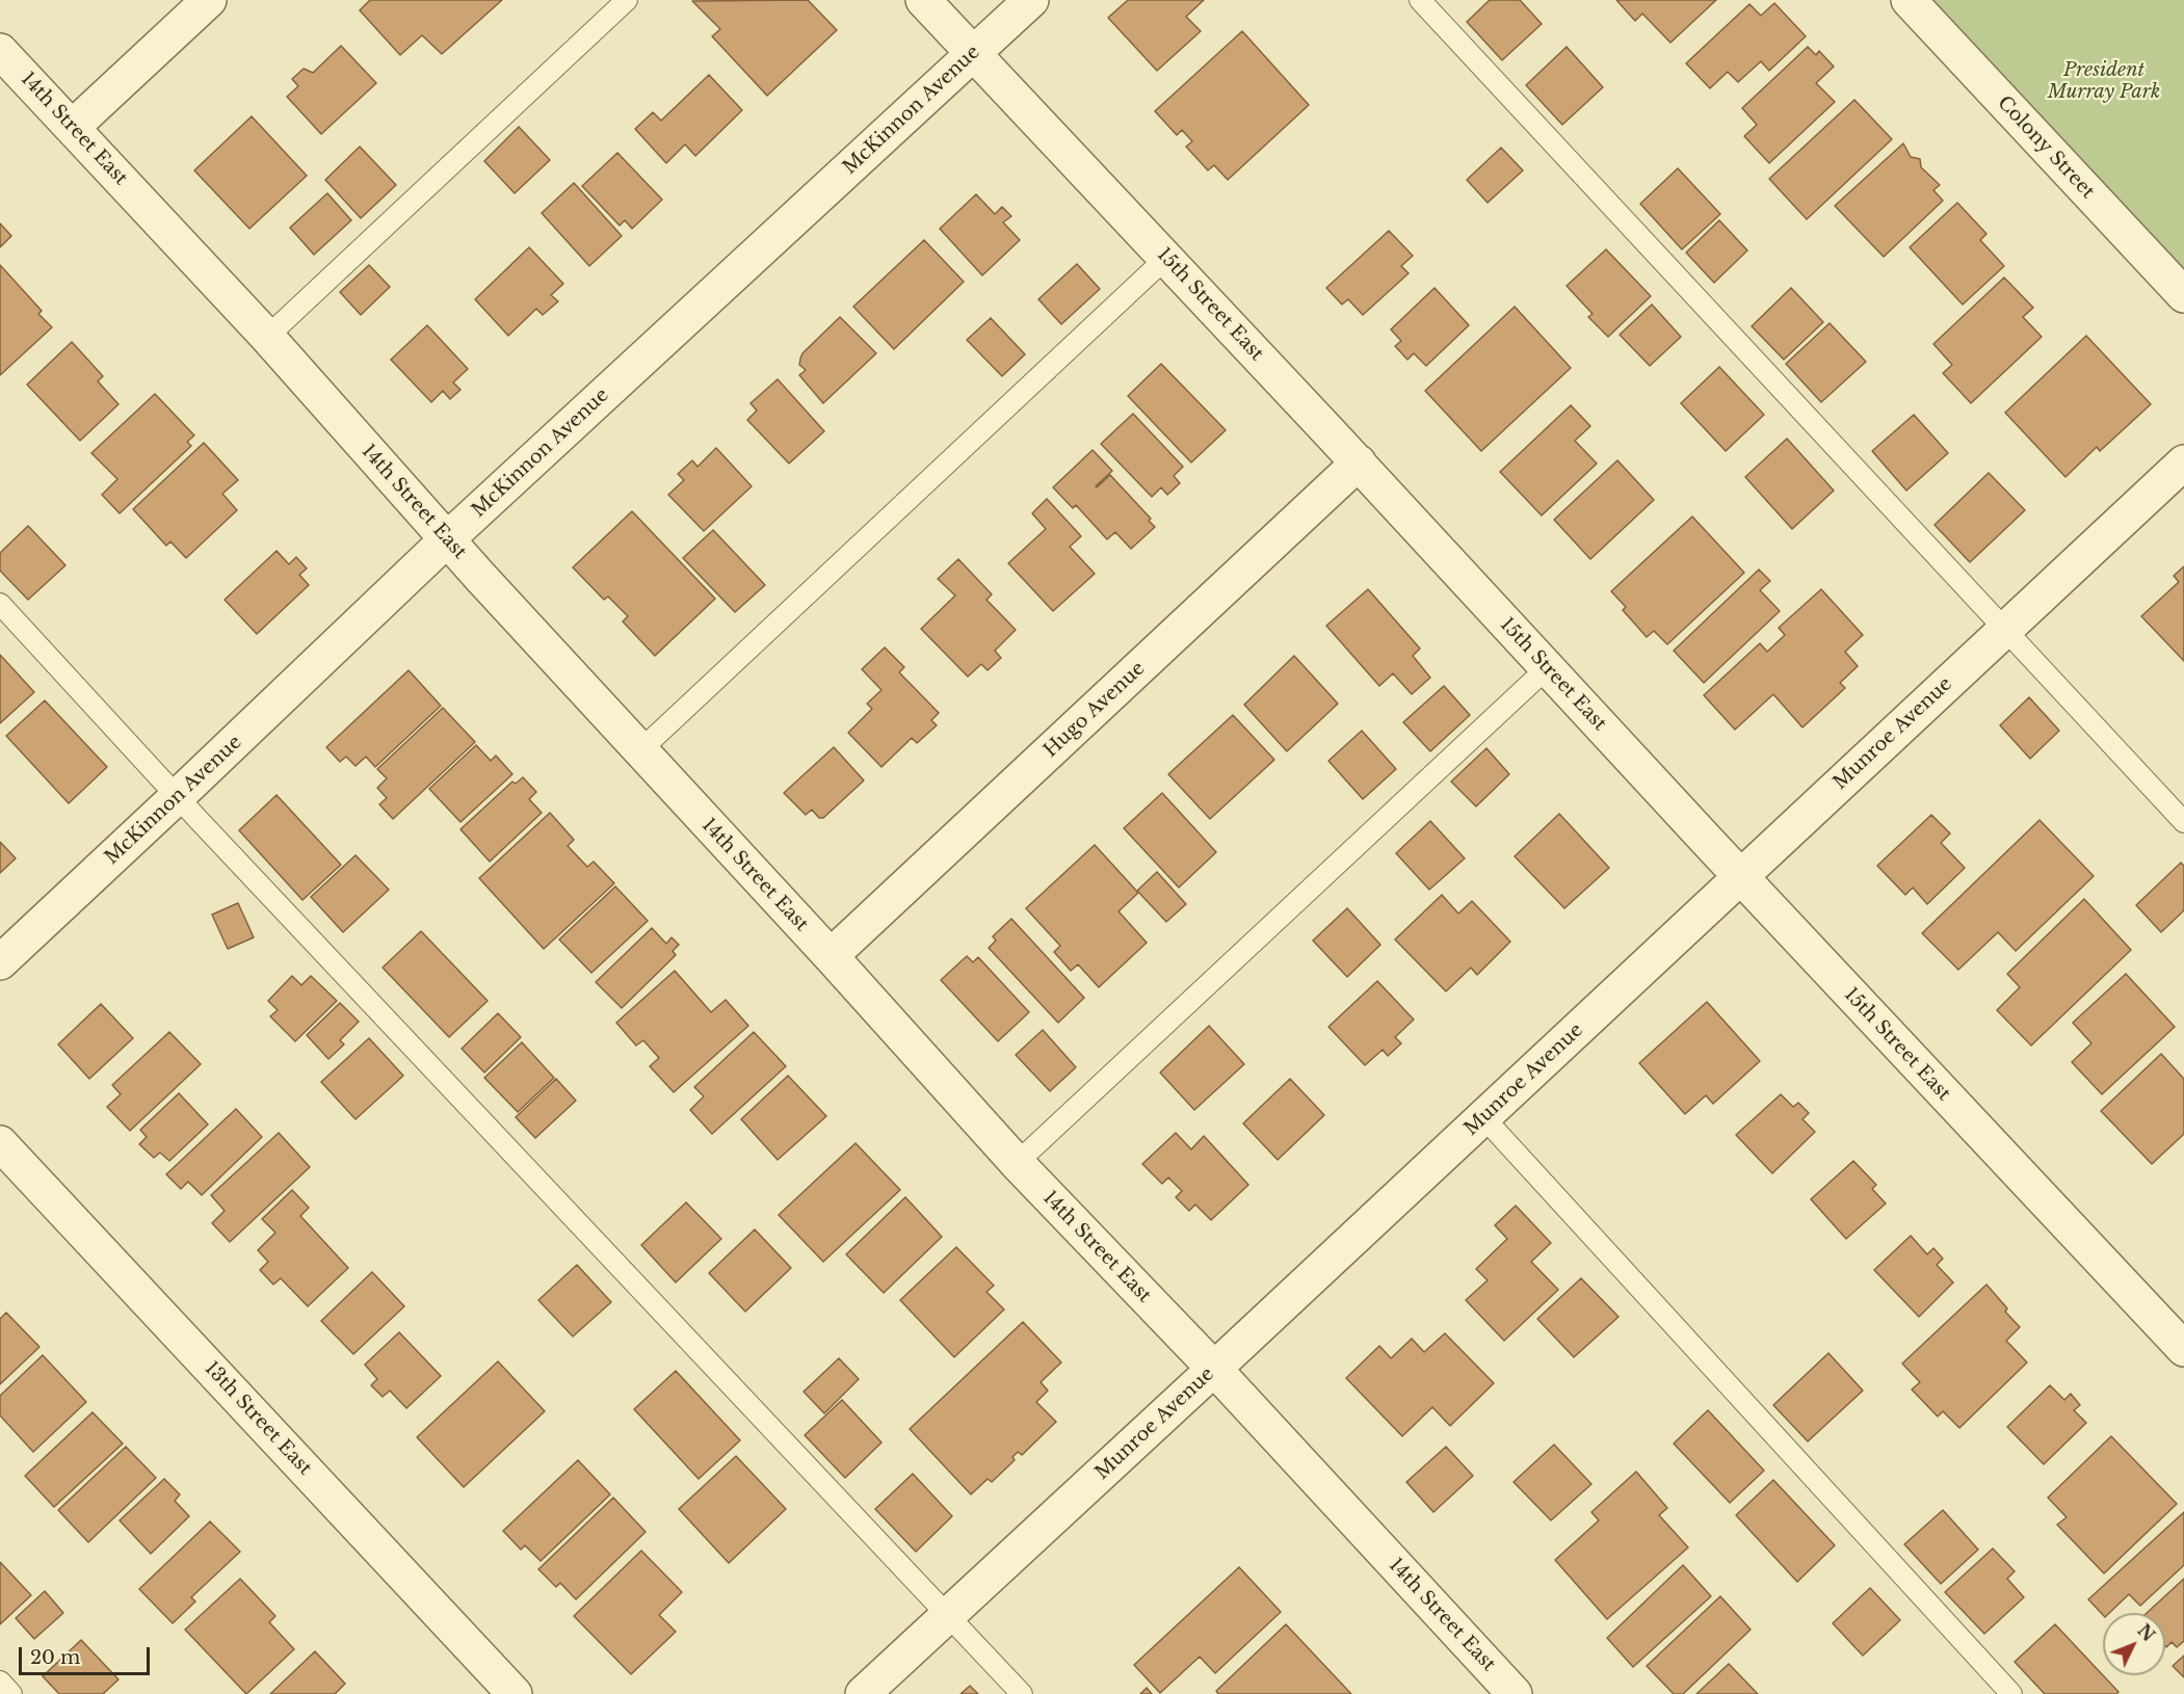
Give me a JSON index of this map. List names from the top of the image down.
{
  "streets": {
    "street": [
      "McKinnon Avenue",
      "14th Street East",
      "Colony Street",
      "15th Street East",
      "Hugo Avenue",
      "Munroe Avenue",
      "13th Street East"
    ]
  },
  "crossings": [
    ["McKinnon Avenue", "14th Street East"],
    ["McKinnon Avenue", "15th Street East"],
    ["14th Street East", "Hugo Avenue"],
    ["14th Street East", "Munroe Avenue"],
    ["15th Street East", "Hugo Avenue"],
    ["15th Street East", "Munroe Avenue"]
  ],
  "parks": ["President Murray Park"],
  "scale_bar": "20 m",
  "north": "top right"
}
